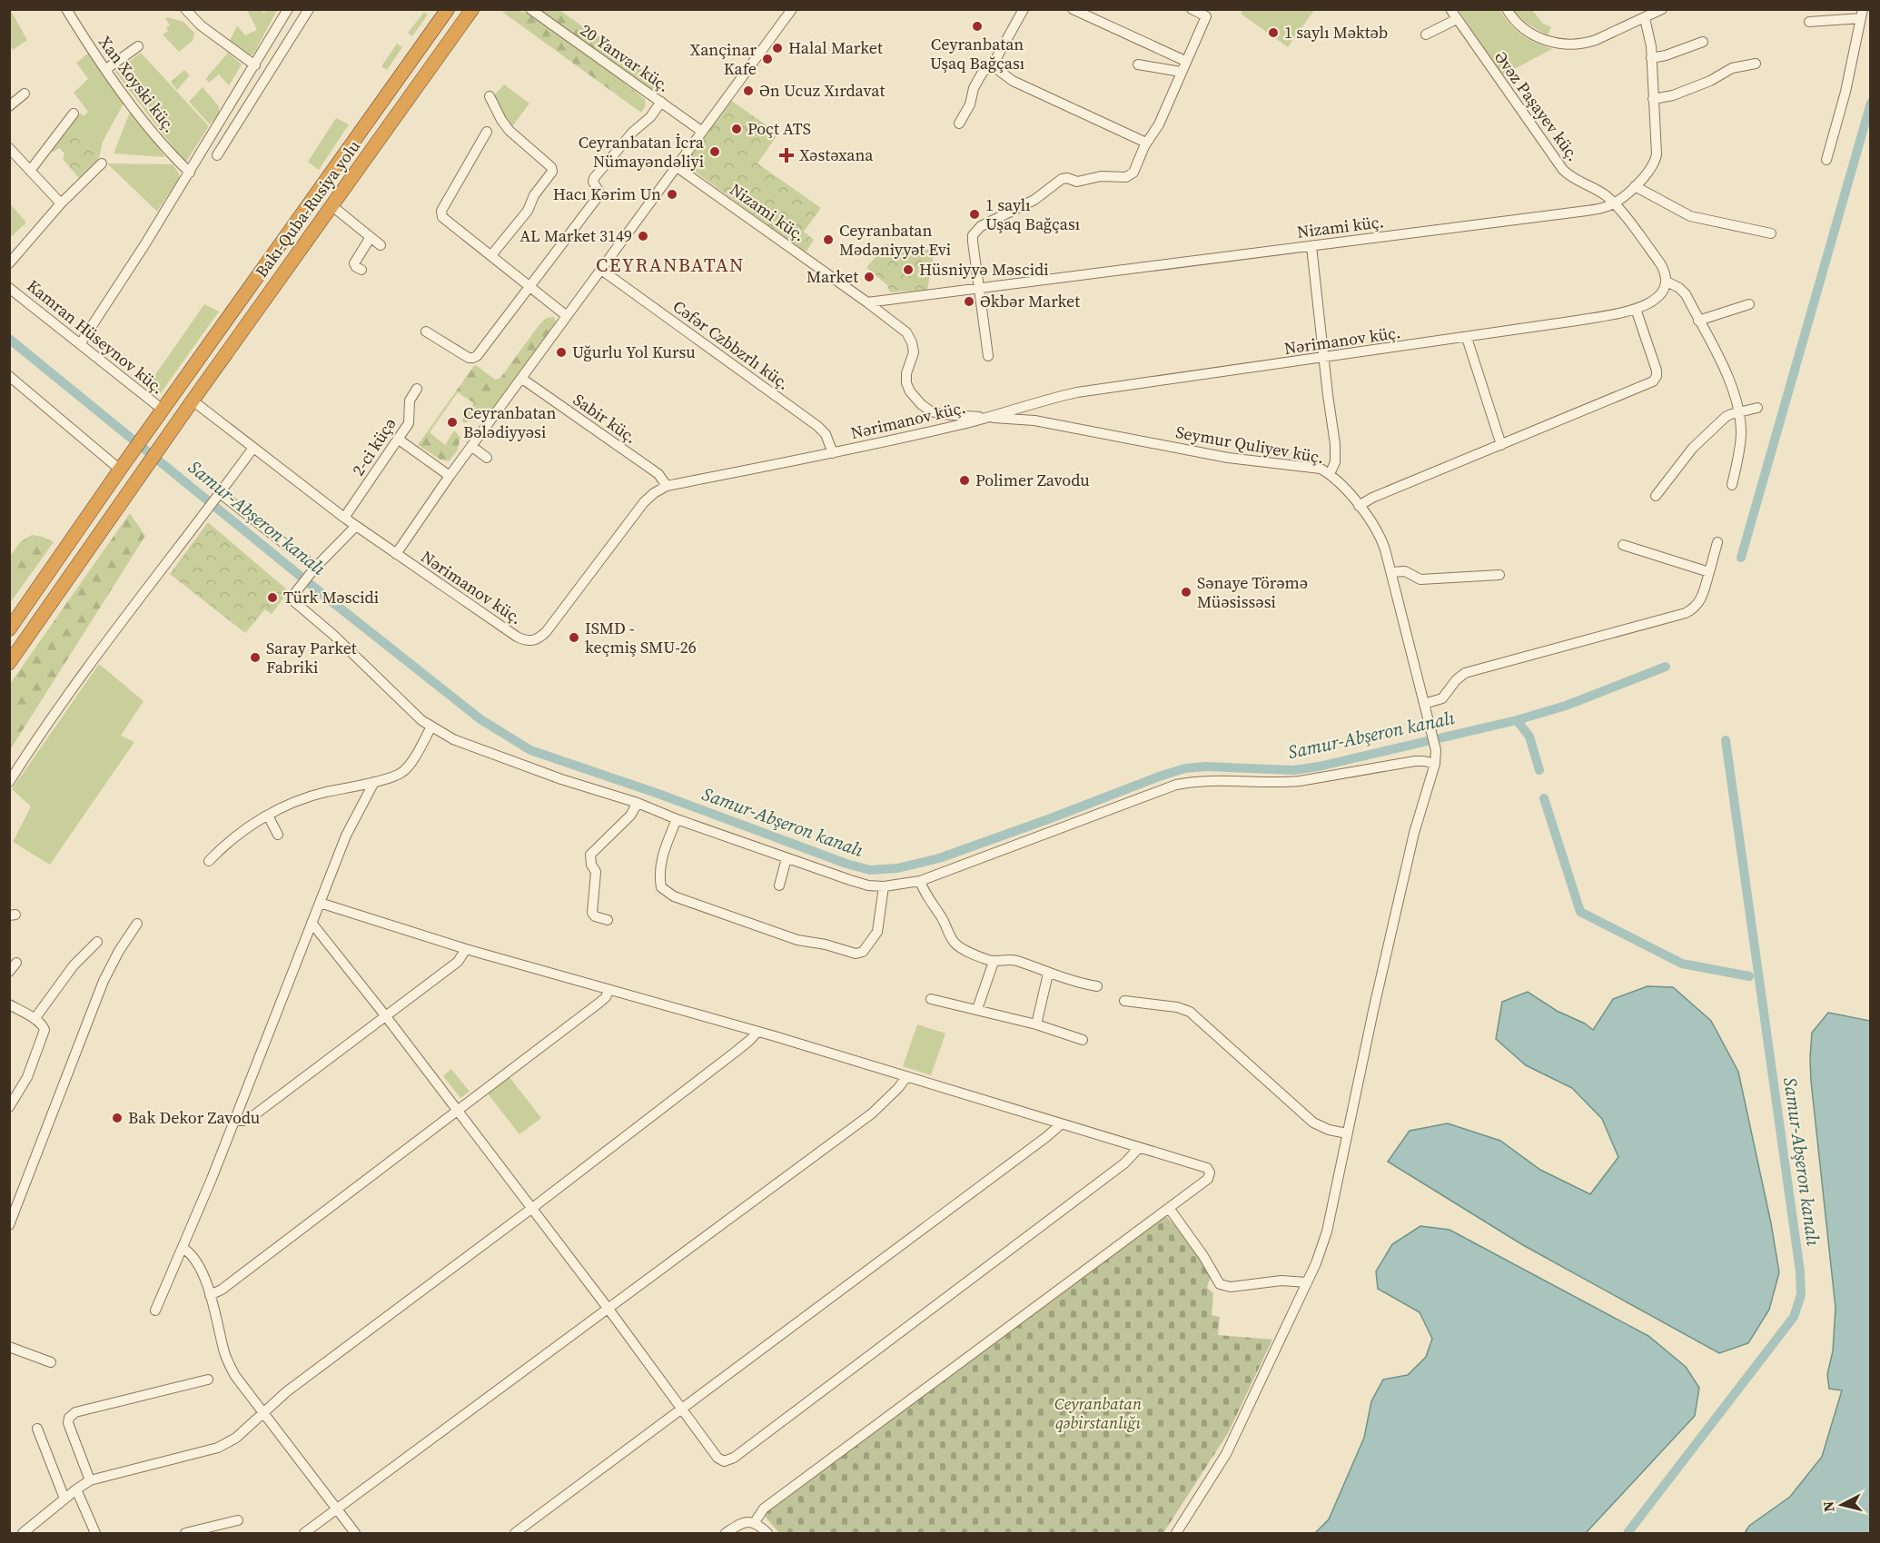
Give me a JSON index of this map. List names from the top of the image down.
{
  "streets": {
    "highway": ["Bakı-Quba-Rusiya yolu"],
    "street": [
      "20 Yanvar küç.",
      "Xan Xoyski küç.",
      "Əvəz Paşayev küç.",
      "Nizami küç.",
      "Kamran Hüseynov küç.",
      "Nərimanov küç.",
      "Cəfər Czbbzrlı küç.",
      "Sabir küç.",
      "Seymur Quliyev küç.",
      "2-ci küçə"
    ]
  },
  "crossings": [
    ["Əvəz Paşayev küç.", "Nizami küç."],
    ["Bakı-Quba-Rusiya yolu", "Kamran Hüseynov küç."],
    ["Bakı-Quba-Rusiya yolu", "Nərimanov küç."],
    ["Nizami küç.", "Nərimanov küç."],
    ["Nizami küç.", "Seymur Quliyev küç."],
    ["Nərimanov küç.", "Cəfər Czbbzrlı küç."],
    ["Nərimanov küç.", "Sabir küç."],
    ["Nərimanov küç.", "Seymur Quliyev küç."],
    ["Nərimanov küç.", "2-ci küçə"]
  ],
  "districts": ["CEYRANBATAN"],
  "water": ["Samur-Abşeron kanalı"],
  "parks": ["Ceyranbatan qəbirstanlığı"],
  "places": {
    "other": [
      "Ceyranbatan Uşaq Bağçası",
      "1 saylı Məktəb",
      "Halal Market",
      "Xançinar Kafe",
      "Ən Ucuz Xırdavat",
      "Poçt ATS",
      "Ceyranbatan İcra Nümayəndəliyi",
      "Hacı Kərim Un",
      "1 saylı Uşaq Bağçası",
      "AL Market 3149",
      "Ceyranbatan Mədəniyyət Evi",
      "Hüsniyyə Məscidi",
      "Market",
      "Əkbər Market",
      "Uğurlu Yol Kursu",
      "Ceyranbatan Bələdiyyəsi",
      "Polimer Zavodu",
      "Sənaye Törəmə Müəsissəsi",
      "Türk Məscidi",
      "ISMD - keçmiş SMU-26",
      "Saray Parket Fabriki",
      "Bak Dekor Zavodu"
    ],
    "health": ["Xəstəxana"]
  },
  "north": "left"
}
